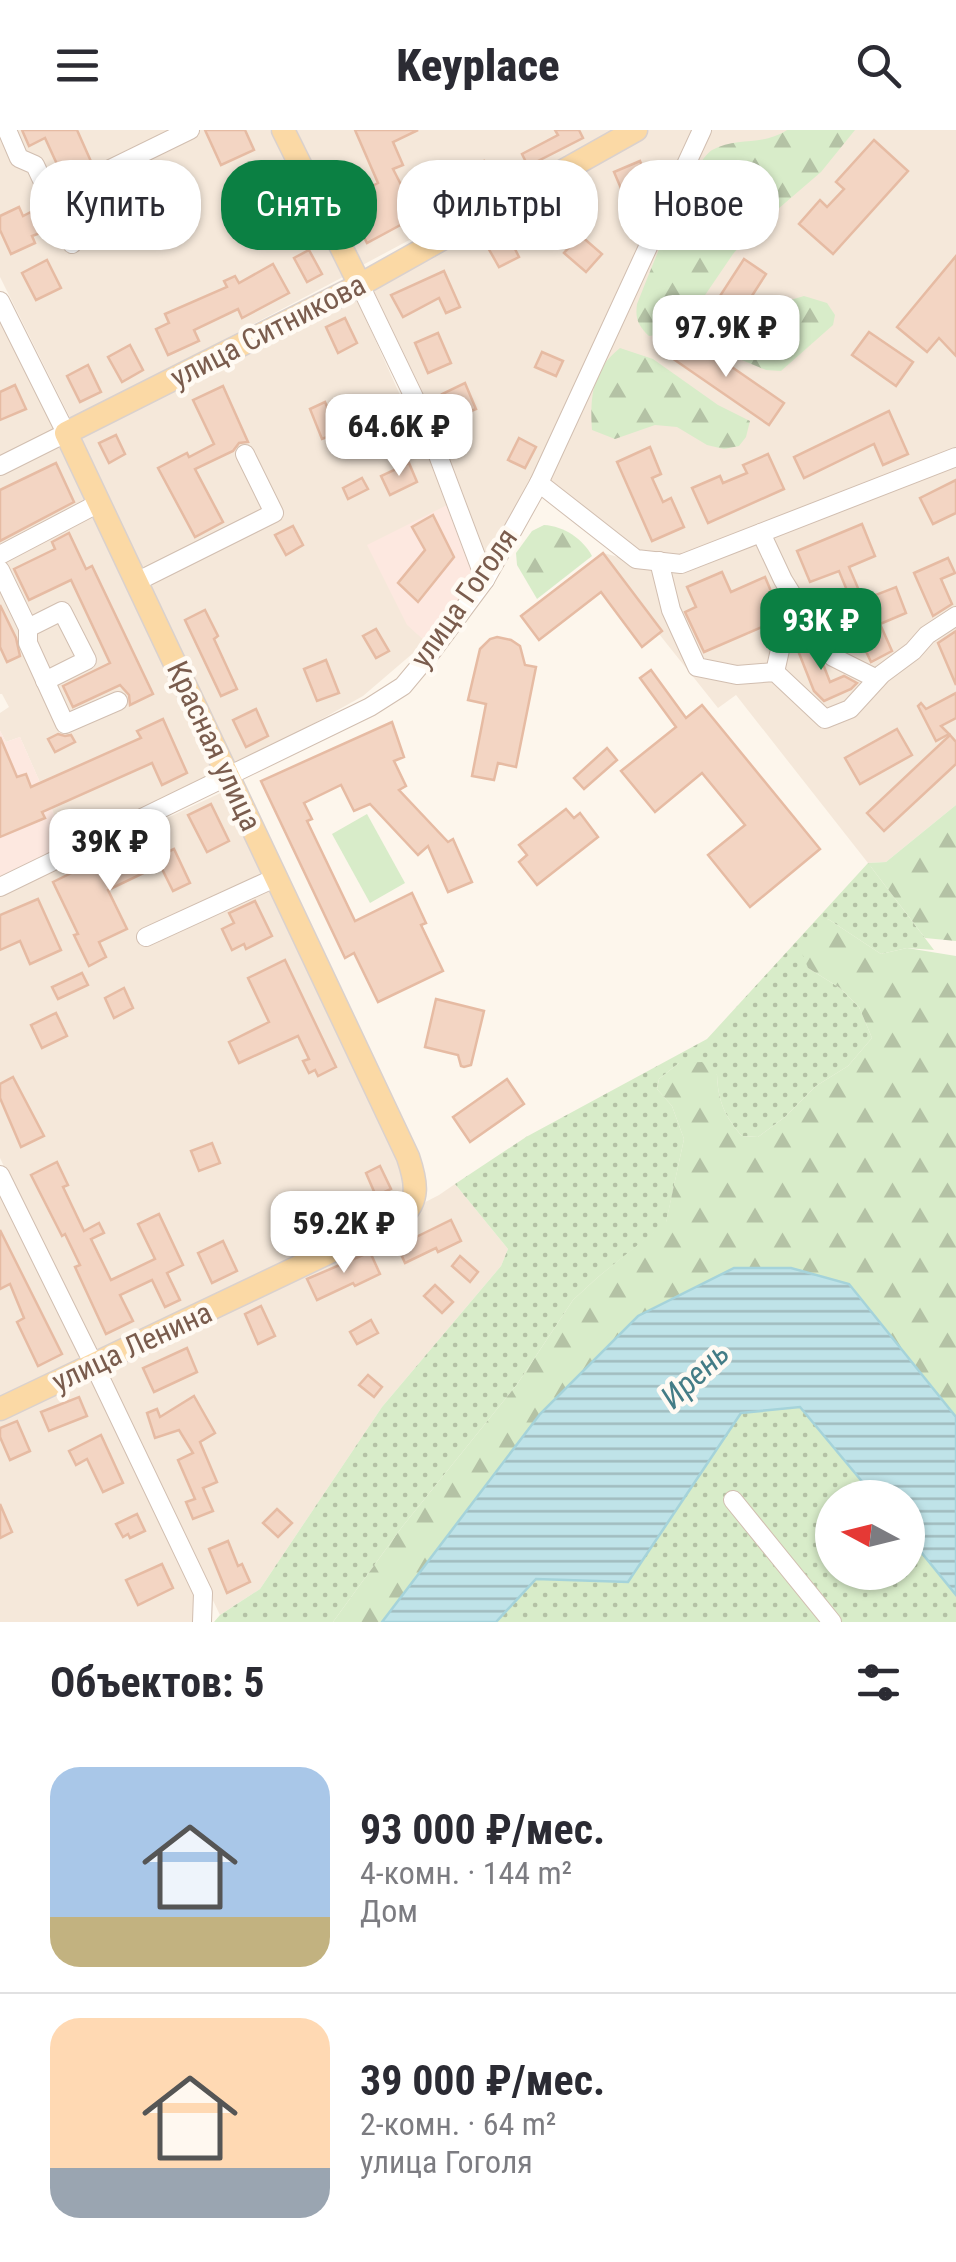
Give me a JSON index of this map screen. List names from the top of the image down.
{
  "streets": {
    "main road": ["улица Ситникова", "Красная улица", "улица Ленина"],
    "street": ["улица Гоголя"]
  },
  "crossings": [
    ["улица Ситникова", "Красная улица"],
    ["улица Гоголя", "Красная улица"],
    ["Красная улица", "улица Ленина"]
  ],
  "water": ["Ирень"],
  "north": "left",
  "page": {
    "header": "Keyplace",
    "chip": [
      "Купить",
      "Снять",
      "Фильтры",
      "Новое"
    ],
    "price": [
      "97.9K ₽",
      "64.6K ₽",
      "93K ₽",
      "39K ₽",
      "59.2K ₽"
    ],
    "heading": "Объектов: 5",
    "list": [
      {
        "name": "93 000 ₽/мес.",
        "note": "4-комн. · 144 m² · Дом"
      },
      {
        "name": "39 000 ₽/мес.",
        "note": "2-комн. · 64 m² · улица Гоголя"
      }
    ]
  }
}
